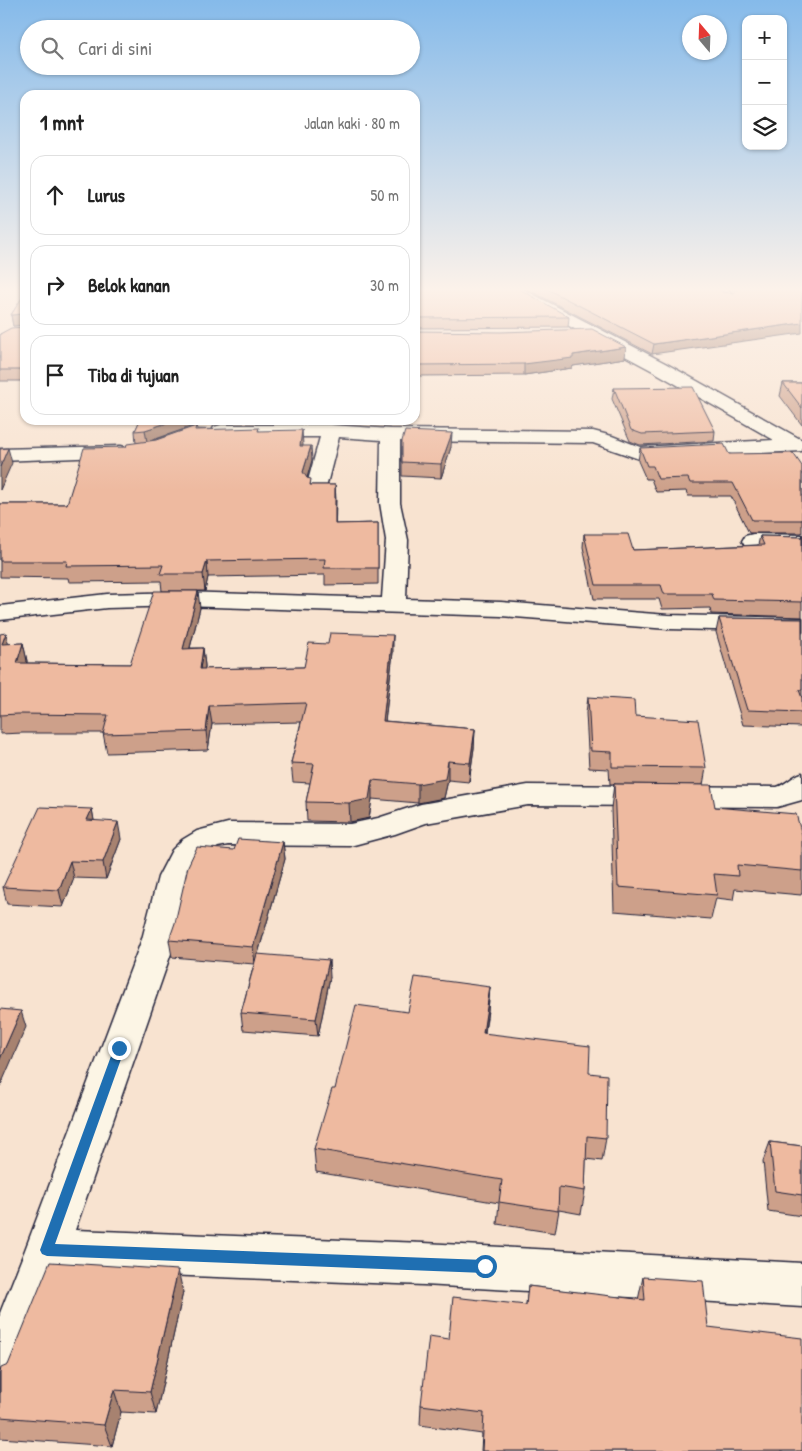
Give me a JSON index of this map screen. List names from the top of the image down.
{
  "north": "top",
  "page": {
    "map_buttons": ["+", "−"],
    "search": "Cari di sini",
    "heading": ["1 mnt", "Jalan kaki · 80 m"],
    "list": [
      ["Lurus", "50 m"],
      ["Belok kanan", "30 m"],
      "Tiba di tujuan"
    ]
  }
}
